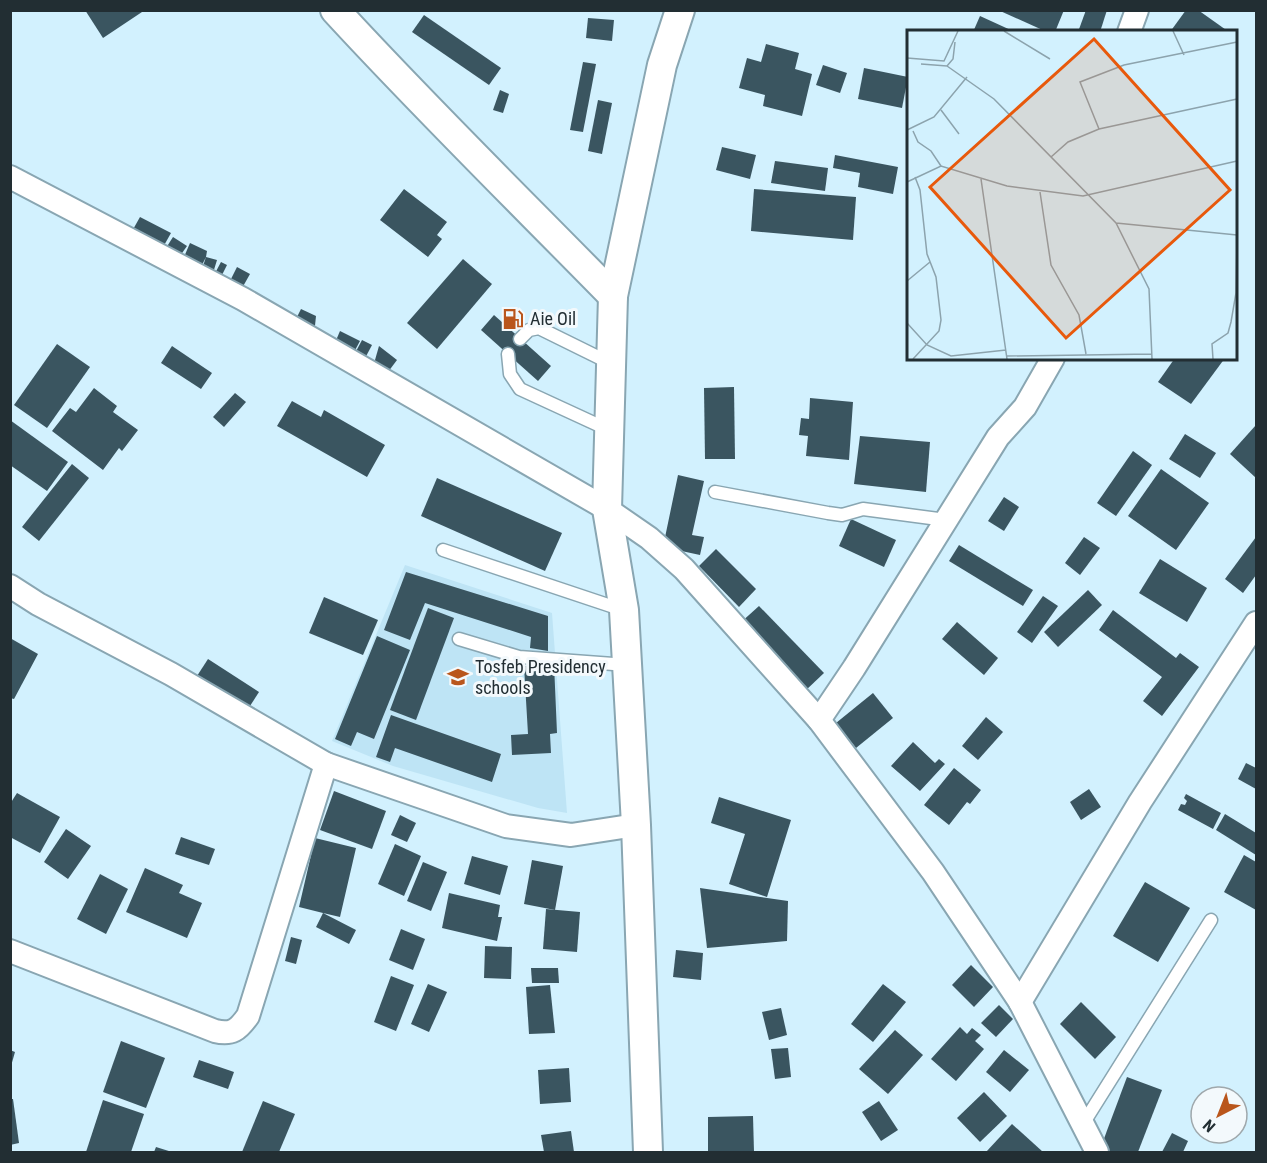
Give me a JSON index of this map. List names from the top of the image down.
{
  "places": {
    "fuel station": ["Aie Oil"],
    "school or university": ["Tosfeb Presidency schools"]
  },
  "north": "bottom left"
}
